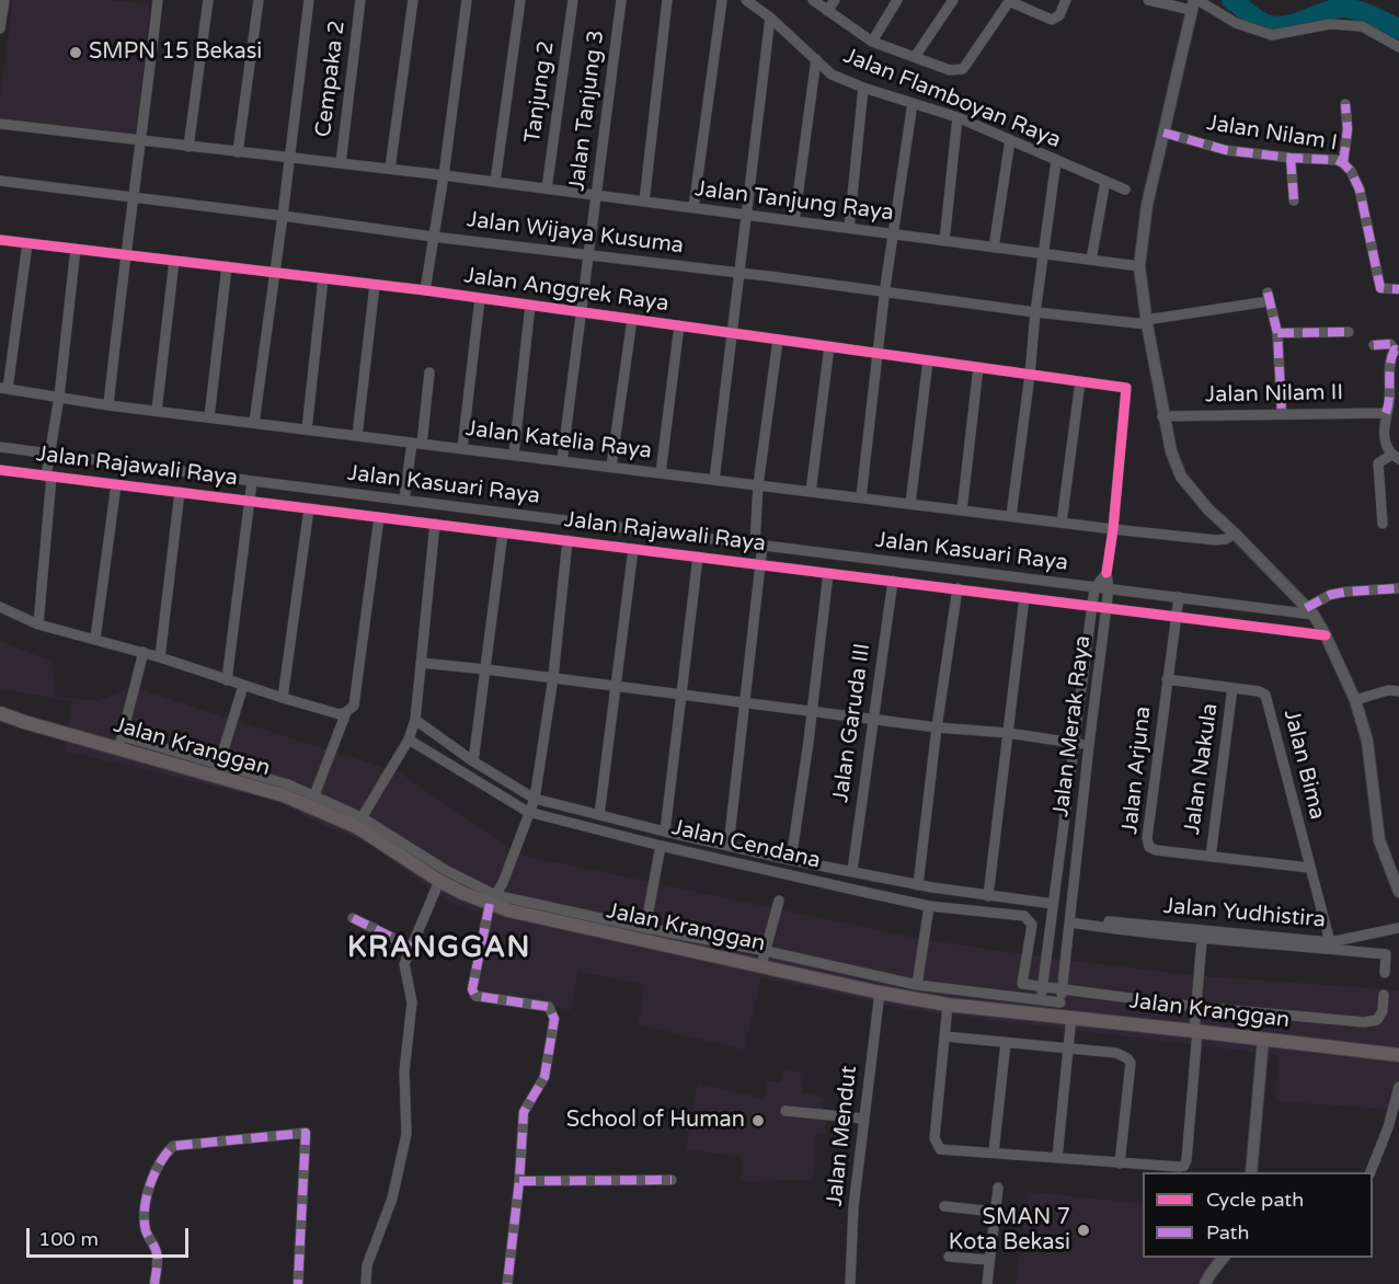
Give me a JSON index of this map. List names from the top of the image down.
{
  "streets": {
    "main road": ["Jalan Kranggan"],
    "street": [
      "Cempaka 2",
      "Tanjung 2",
      "Jalan Flamboyan Raya",
      "Jalan Tanjung 3",
      "Jalan Nilam I",
      "Jalan Tanjung Raya",
      "Jalan Wijaya Kusuma",
      "Jalan Anggrek Raya",
      "Jalan Nilam II",
      "Jalan Katelia Raya",
      "Jalan Rajawali Raya",
      "Jalan Kasuari Raya",
      "Jalan Garuda III",
      "Jalan Merak Raya",
      "Jalan Bima",
      "Jalan Nakula",
      "Jalan Arjuna",
      "Jalan Cendana",
      "Jalan Yudhistira",
      "Jalan Mendut"
    ]
  },
  "crossings": [
    ["Cempaka 2", "Jalan Tanjung Raya"],
    ["Tanjung 2", "Jalan Tanjung Raya"],
    ["Jalan Tanjung 3", "Jalan Tanjung Raya"],
    ["Jalan Tanjung 3", "Jalan Wijaya Kusuma"],
    ["Jalan Tanjung 3", "Jalan Anggrek Raya"],
    ["Jalan Tanjung 3", "Jalan Katelia Raya"],
    ["Jalan Anggrek Raya", "Jalan Katelia Raya"],
    ["Jalan Rajawali Raya", "Jalan Garuda III"],
    ["Jalan Rajawali Raya", "Jalan Merak Raya"],
    ["Jalan Rajawali Raya", "Jalan Arjuna"],
    ["Jalan Kasuari Raya", "Jalan Merak Raya"],
    ["Jalan Kasuari Raya", "Jalan Arjuna"],
    ["Jalan Merak Raya", "Jalan Kranggan"],
    ["Jalan Merak Raya", "Jalan Cendana"],
    ["Jalan Kranggan", "Jalan Mendut"],
    ["Jalan Bima", "Jalan Nakula"],
    ["Jalan Bima", "Jalan Arjuna"],
    ["Jalan Bima", "Jalan Yudhistira"],
    ["Jalan Nakula", "Jalan Arjuna"]
  ],
  "districts": ["KRANGGAN"],
  "places": ["SMPN 15 Bekasi", "School of Human", "SMAN 7 Kota Bekasi"],
  "legend": ["Cycle path", "Path"],
  "scale_bar": "100 m"
}
